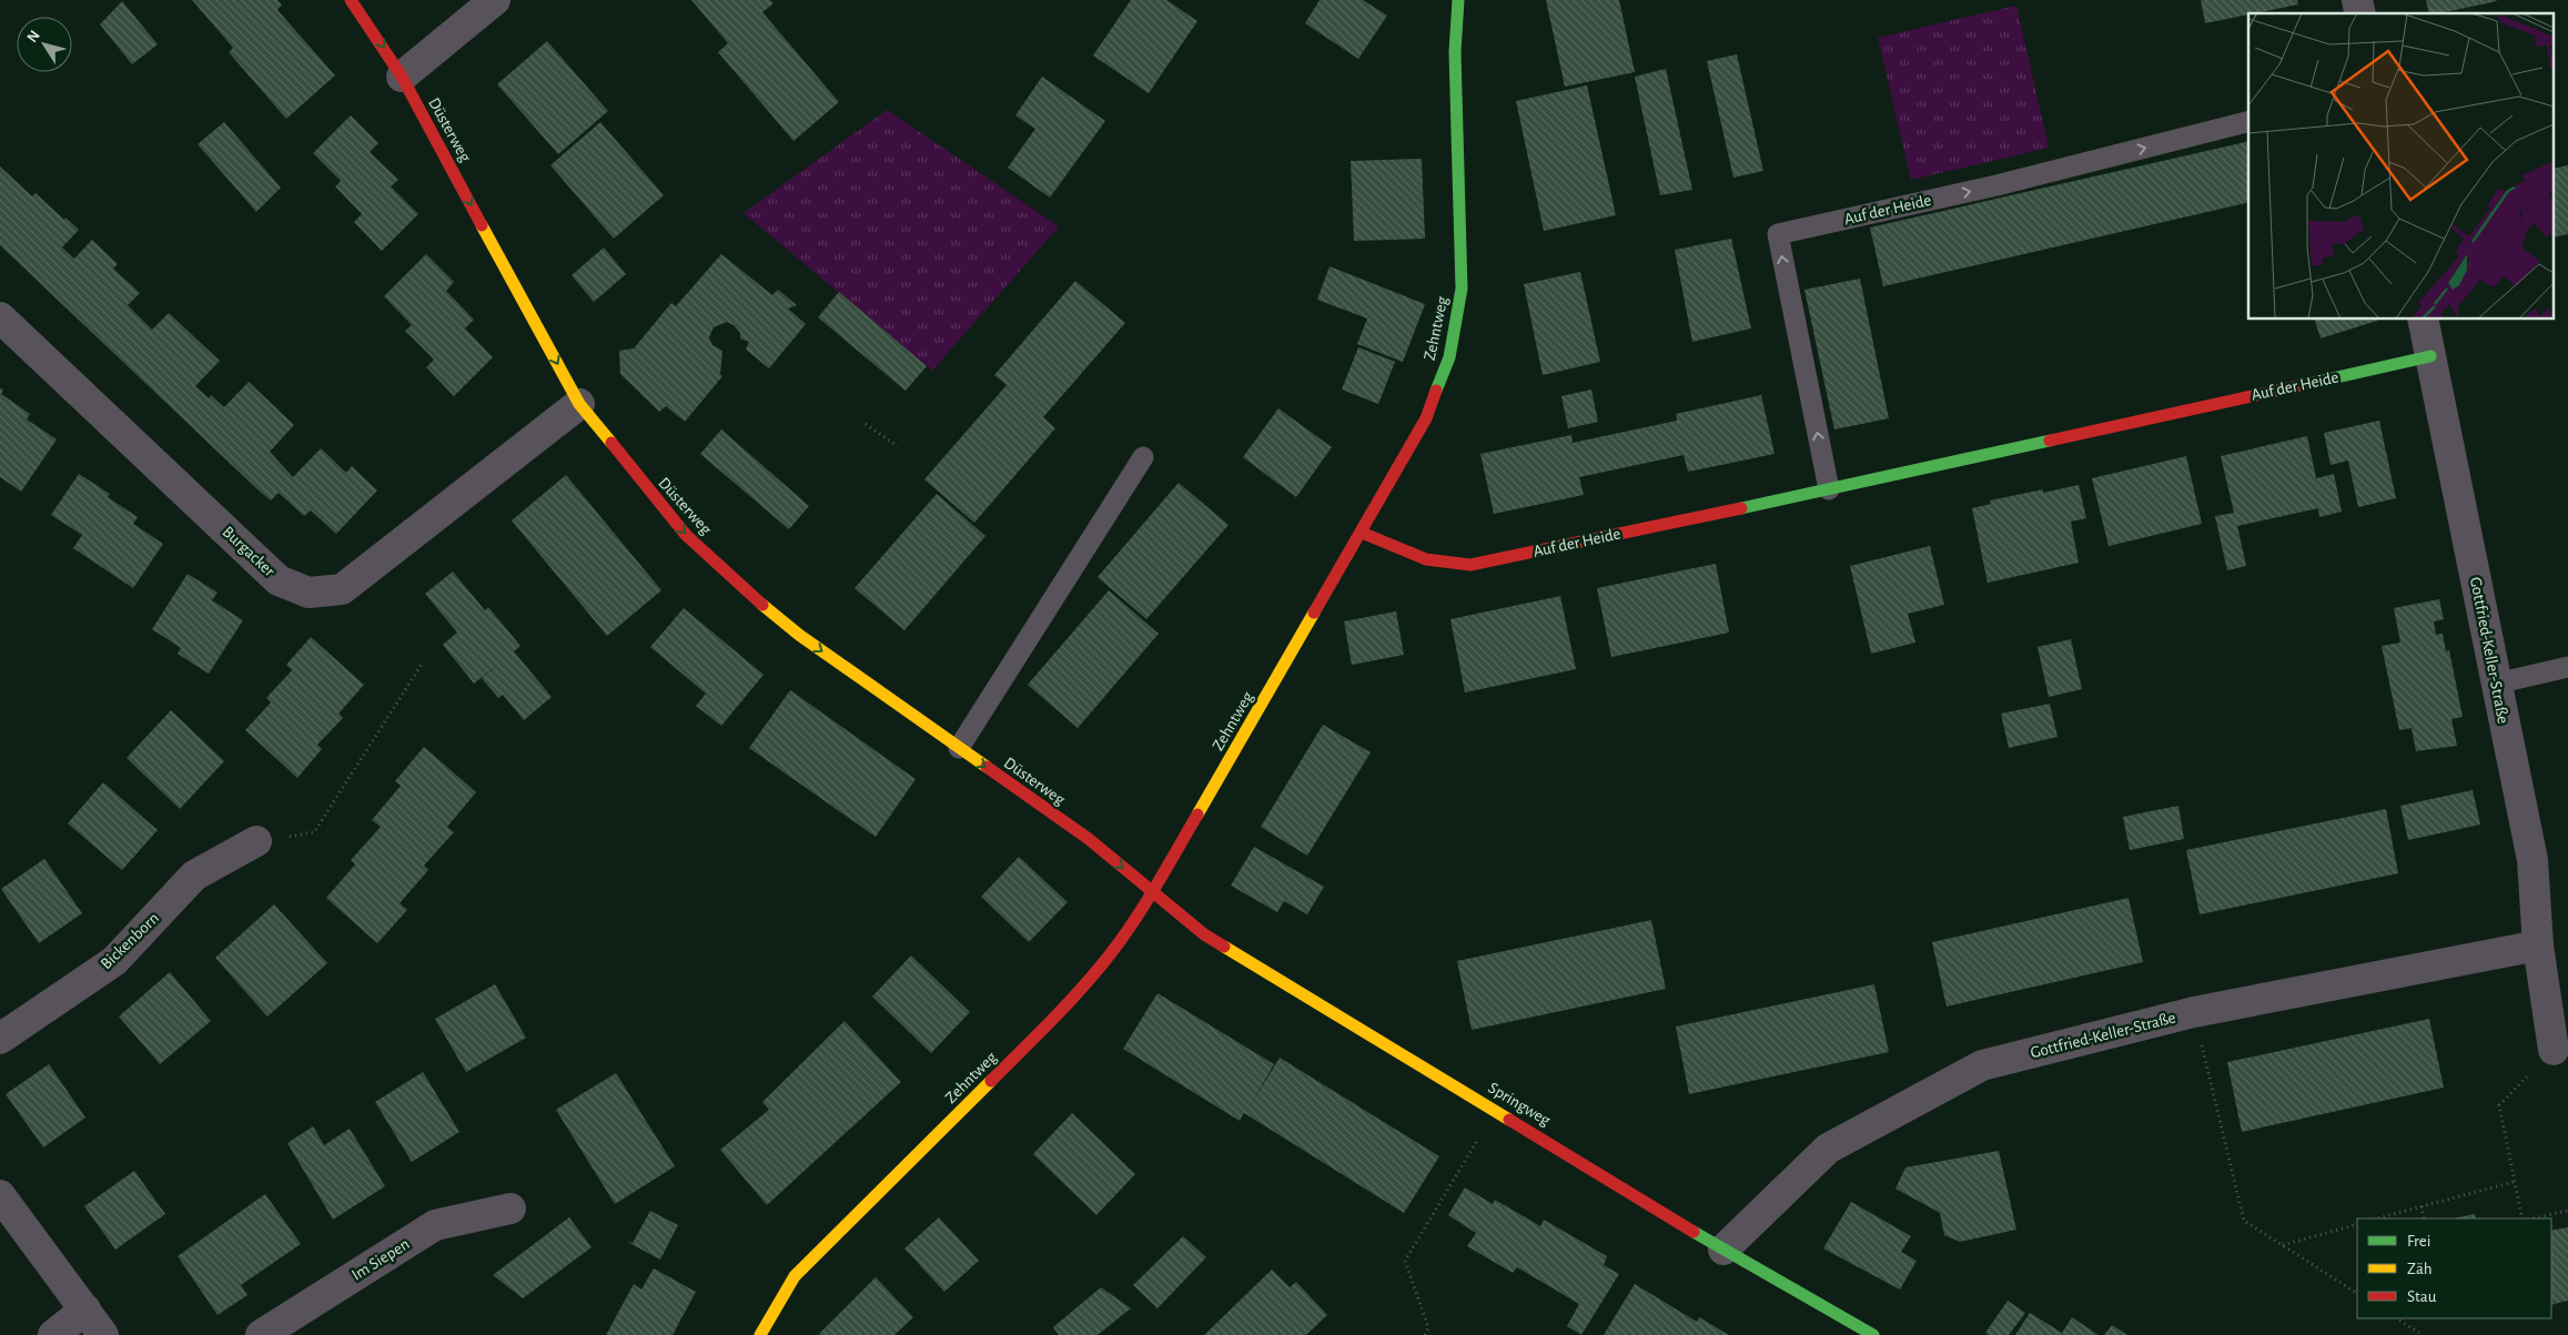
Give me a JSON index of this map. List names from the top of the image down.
{
  "streets": {
    "street": [
      "Düsterweg",
      "Auf der Heide",
      "Zehntweg",
      "Burgacker",
      "Gottfried-Keller-Straße",
      "Bickenborn",
      "Springweg",
      "Im Siepen"
    ]
  },
  "crossings": [
    ["Düsterweg", "Zehntweg"],
    ["Düsterweg", "Burgacker"],
    ["Düsterweg", "Springweg"],
    ["Auf der Heide", "Zehntweg"],
    ["Auf der Heide", "Gottfried-Keller-Straße"],
    ["Zehntweg", "Springweg"],
    ["Gottfried-Keller-Straße", "Springweg"]
  ],
  "one_way": ["Düsterweg"],
  "legend": ["Frei", "Zäh", "Stau"],
  "north": "top left"
}
